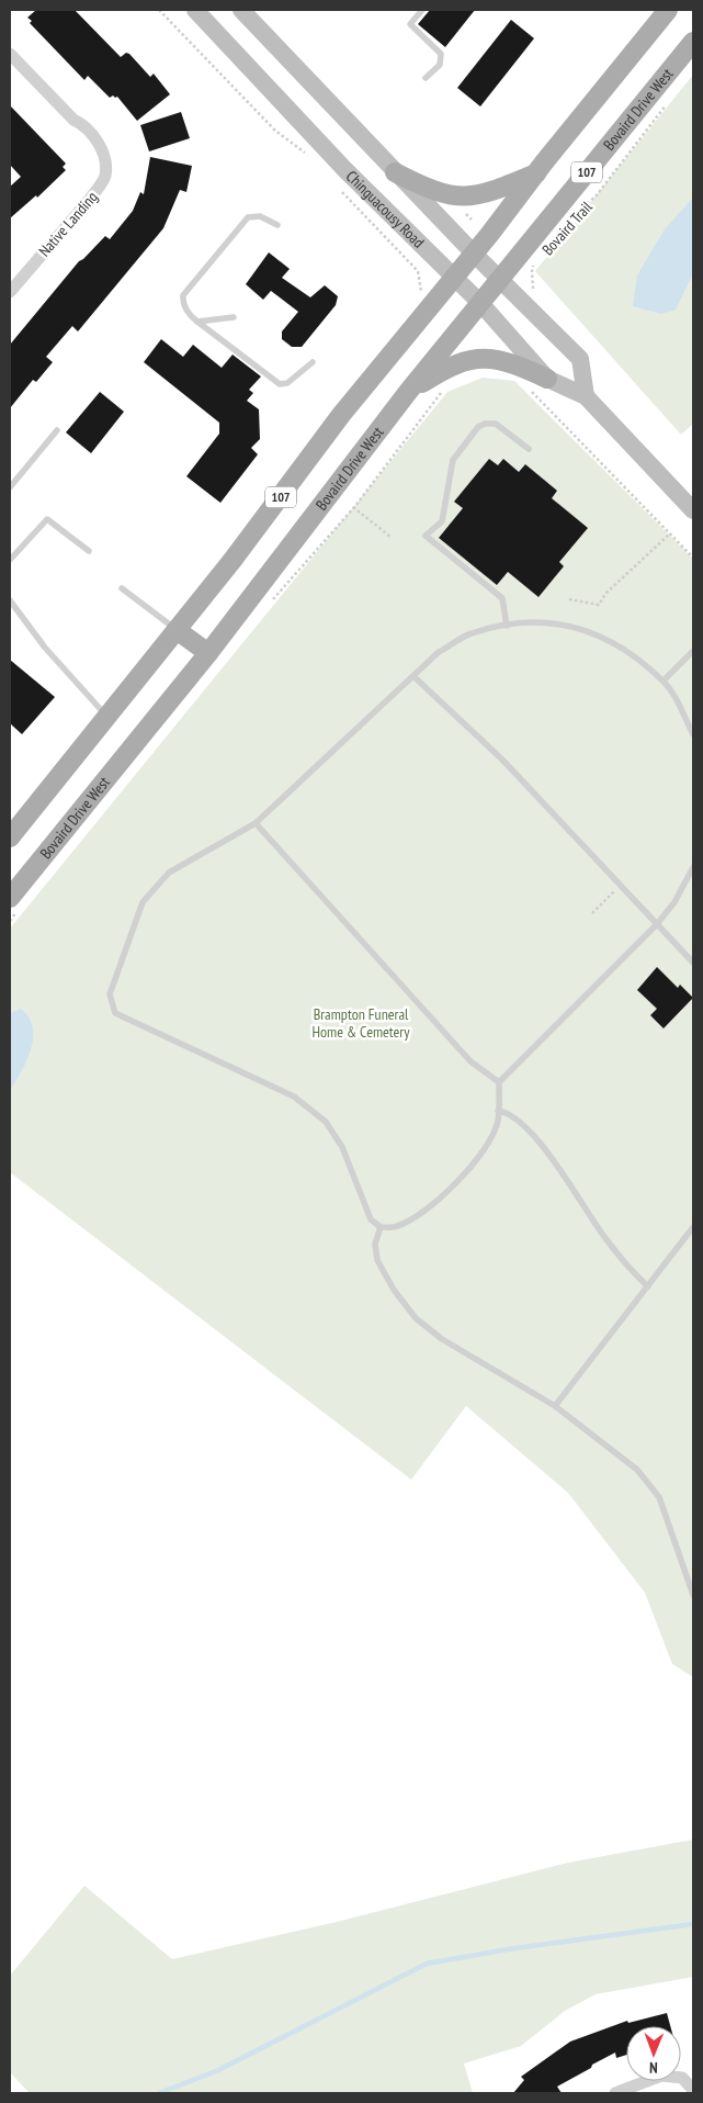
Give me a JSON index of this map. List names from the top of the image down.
{
  "streets": {
    "main road": ["Bovaird Drive West", "107", "Chinguacousy Road"],
    "street": ["Native Landing"],
    "path": ["Bovaird Trail"]
  },
  "crossings": [
    ["Bovaird Drive West", "Chinguacousy Road"],
    ["107", "Chinguacousy Road"]
  ],
  "parks": ["Brampton Funeral Home & Cemetery"],
  "north": "bottom"
}
